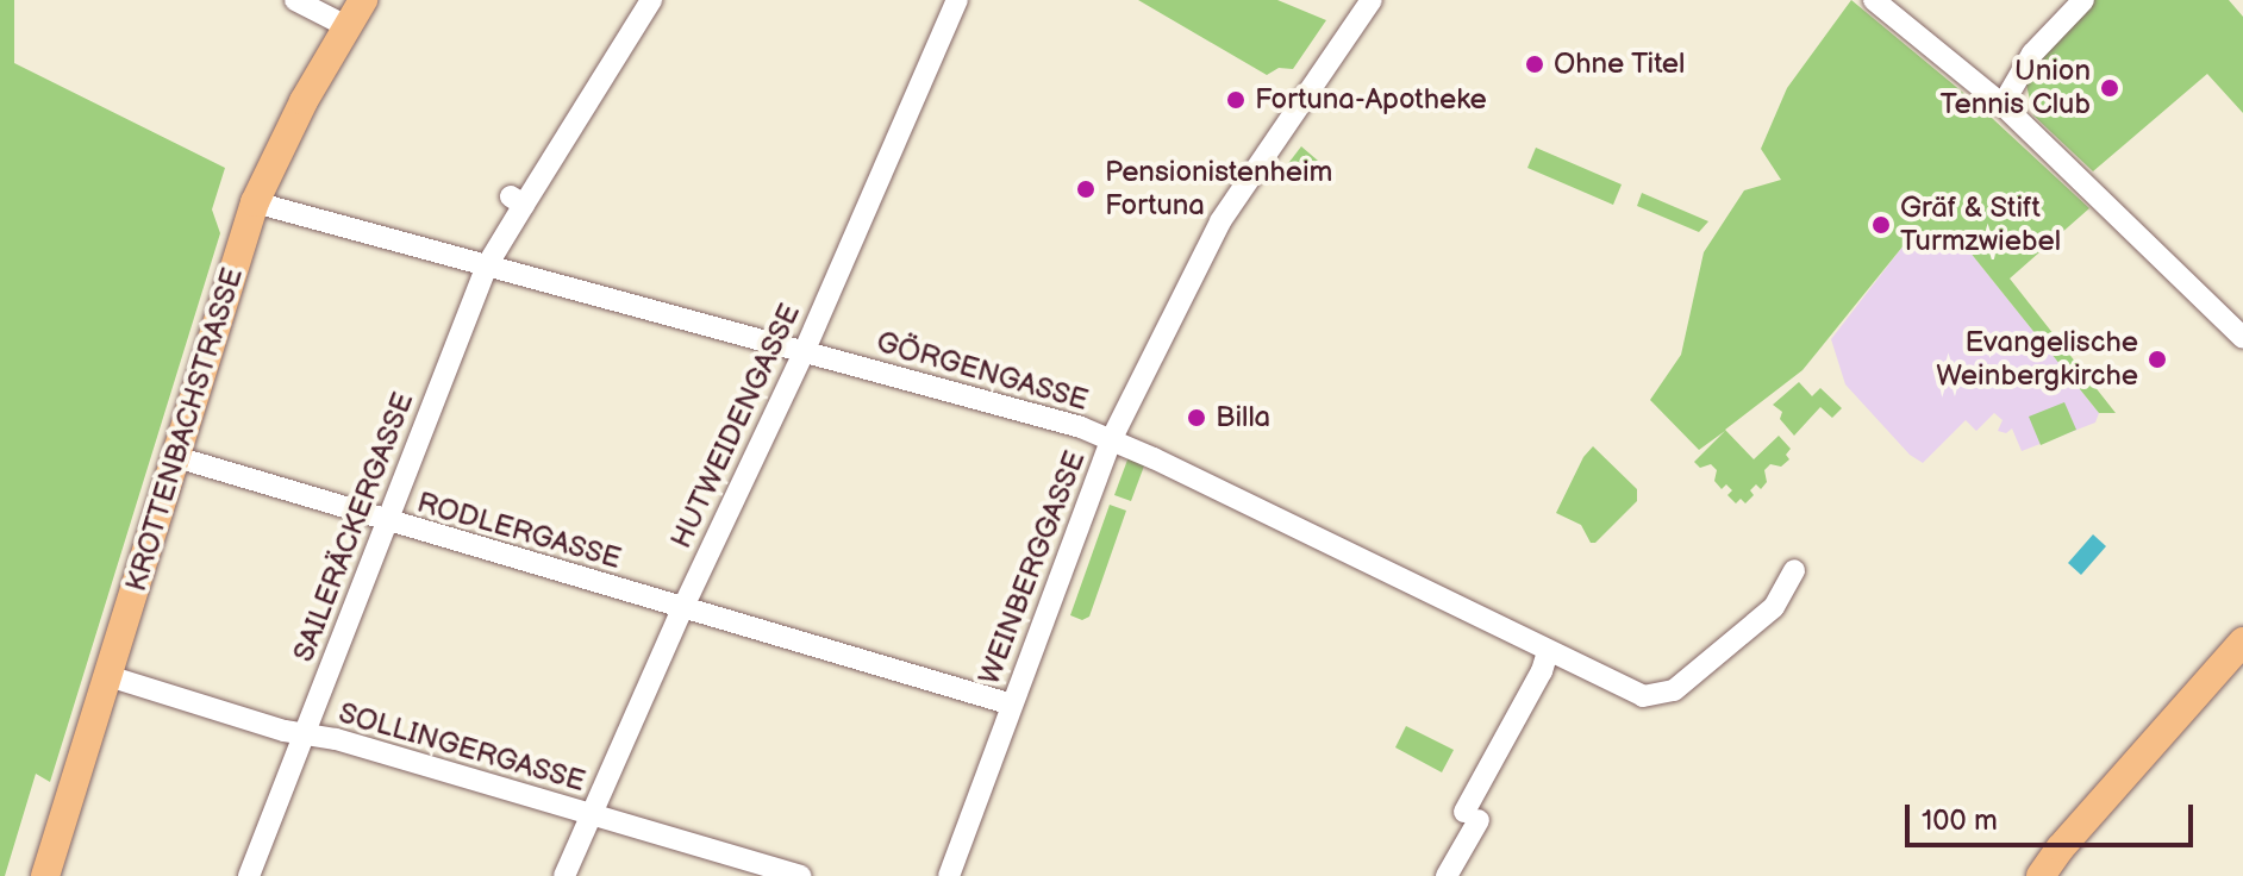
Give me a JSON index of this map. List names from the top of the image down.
{
  "streets": {
    "main road": ["KROTTENBACHSTRASSE"],
    "street": [
      "GÖRGENGASSE",
      "HUTWEIDENGASSE",
      "SAILERÄCKERGASSE",
      "RODLERGASSE",
      "WEINBERGGASSE",
      "SOLLINGERGASSE"
    ]
  },
  "crossings": [
    ["GÖRGENGASSE", "HUTWEIDENGASSE"],
    ["GÖRGENGASSE", "KROTTENBACHSTRASSE"],
    ["GÖRGENGASSE", "SAILERÄCKERGASSE"],
    ["GÖRGENGASSE", "WEINBERGGASSE"],
    ["HUTWEIDENGASSE", "RODLERGASSE"],
    ["HUTWEIDENGASSE", "SOLLINGERGASSE"],
    ["KROTTENBACHSTRASSE", "RODLERGASSE"],
    ["KROTTENBACHSTRASSE", "SOLLINGERGASSE"],
    ["SAILERÄCKERGASSE", "RODLERGASSE"],
    ["SAILERÄCKERGASSE", "SOLLINGERGASSE"],
    ["RODLERGASSE", "WEINBERGGASSE"]
  ],
  "places": [
    "Ohne Titel",
    "Union Tennis Club",
    "Fortuna-Apotheke",
    "Pensionistenheim Fortuna",
    "Gräf & Stift Turmzwiebel",
    "Evangelische Weinbergkirche",
    "Billa"
  ],
  "scale_bar": "100 m"
}
